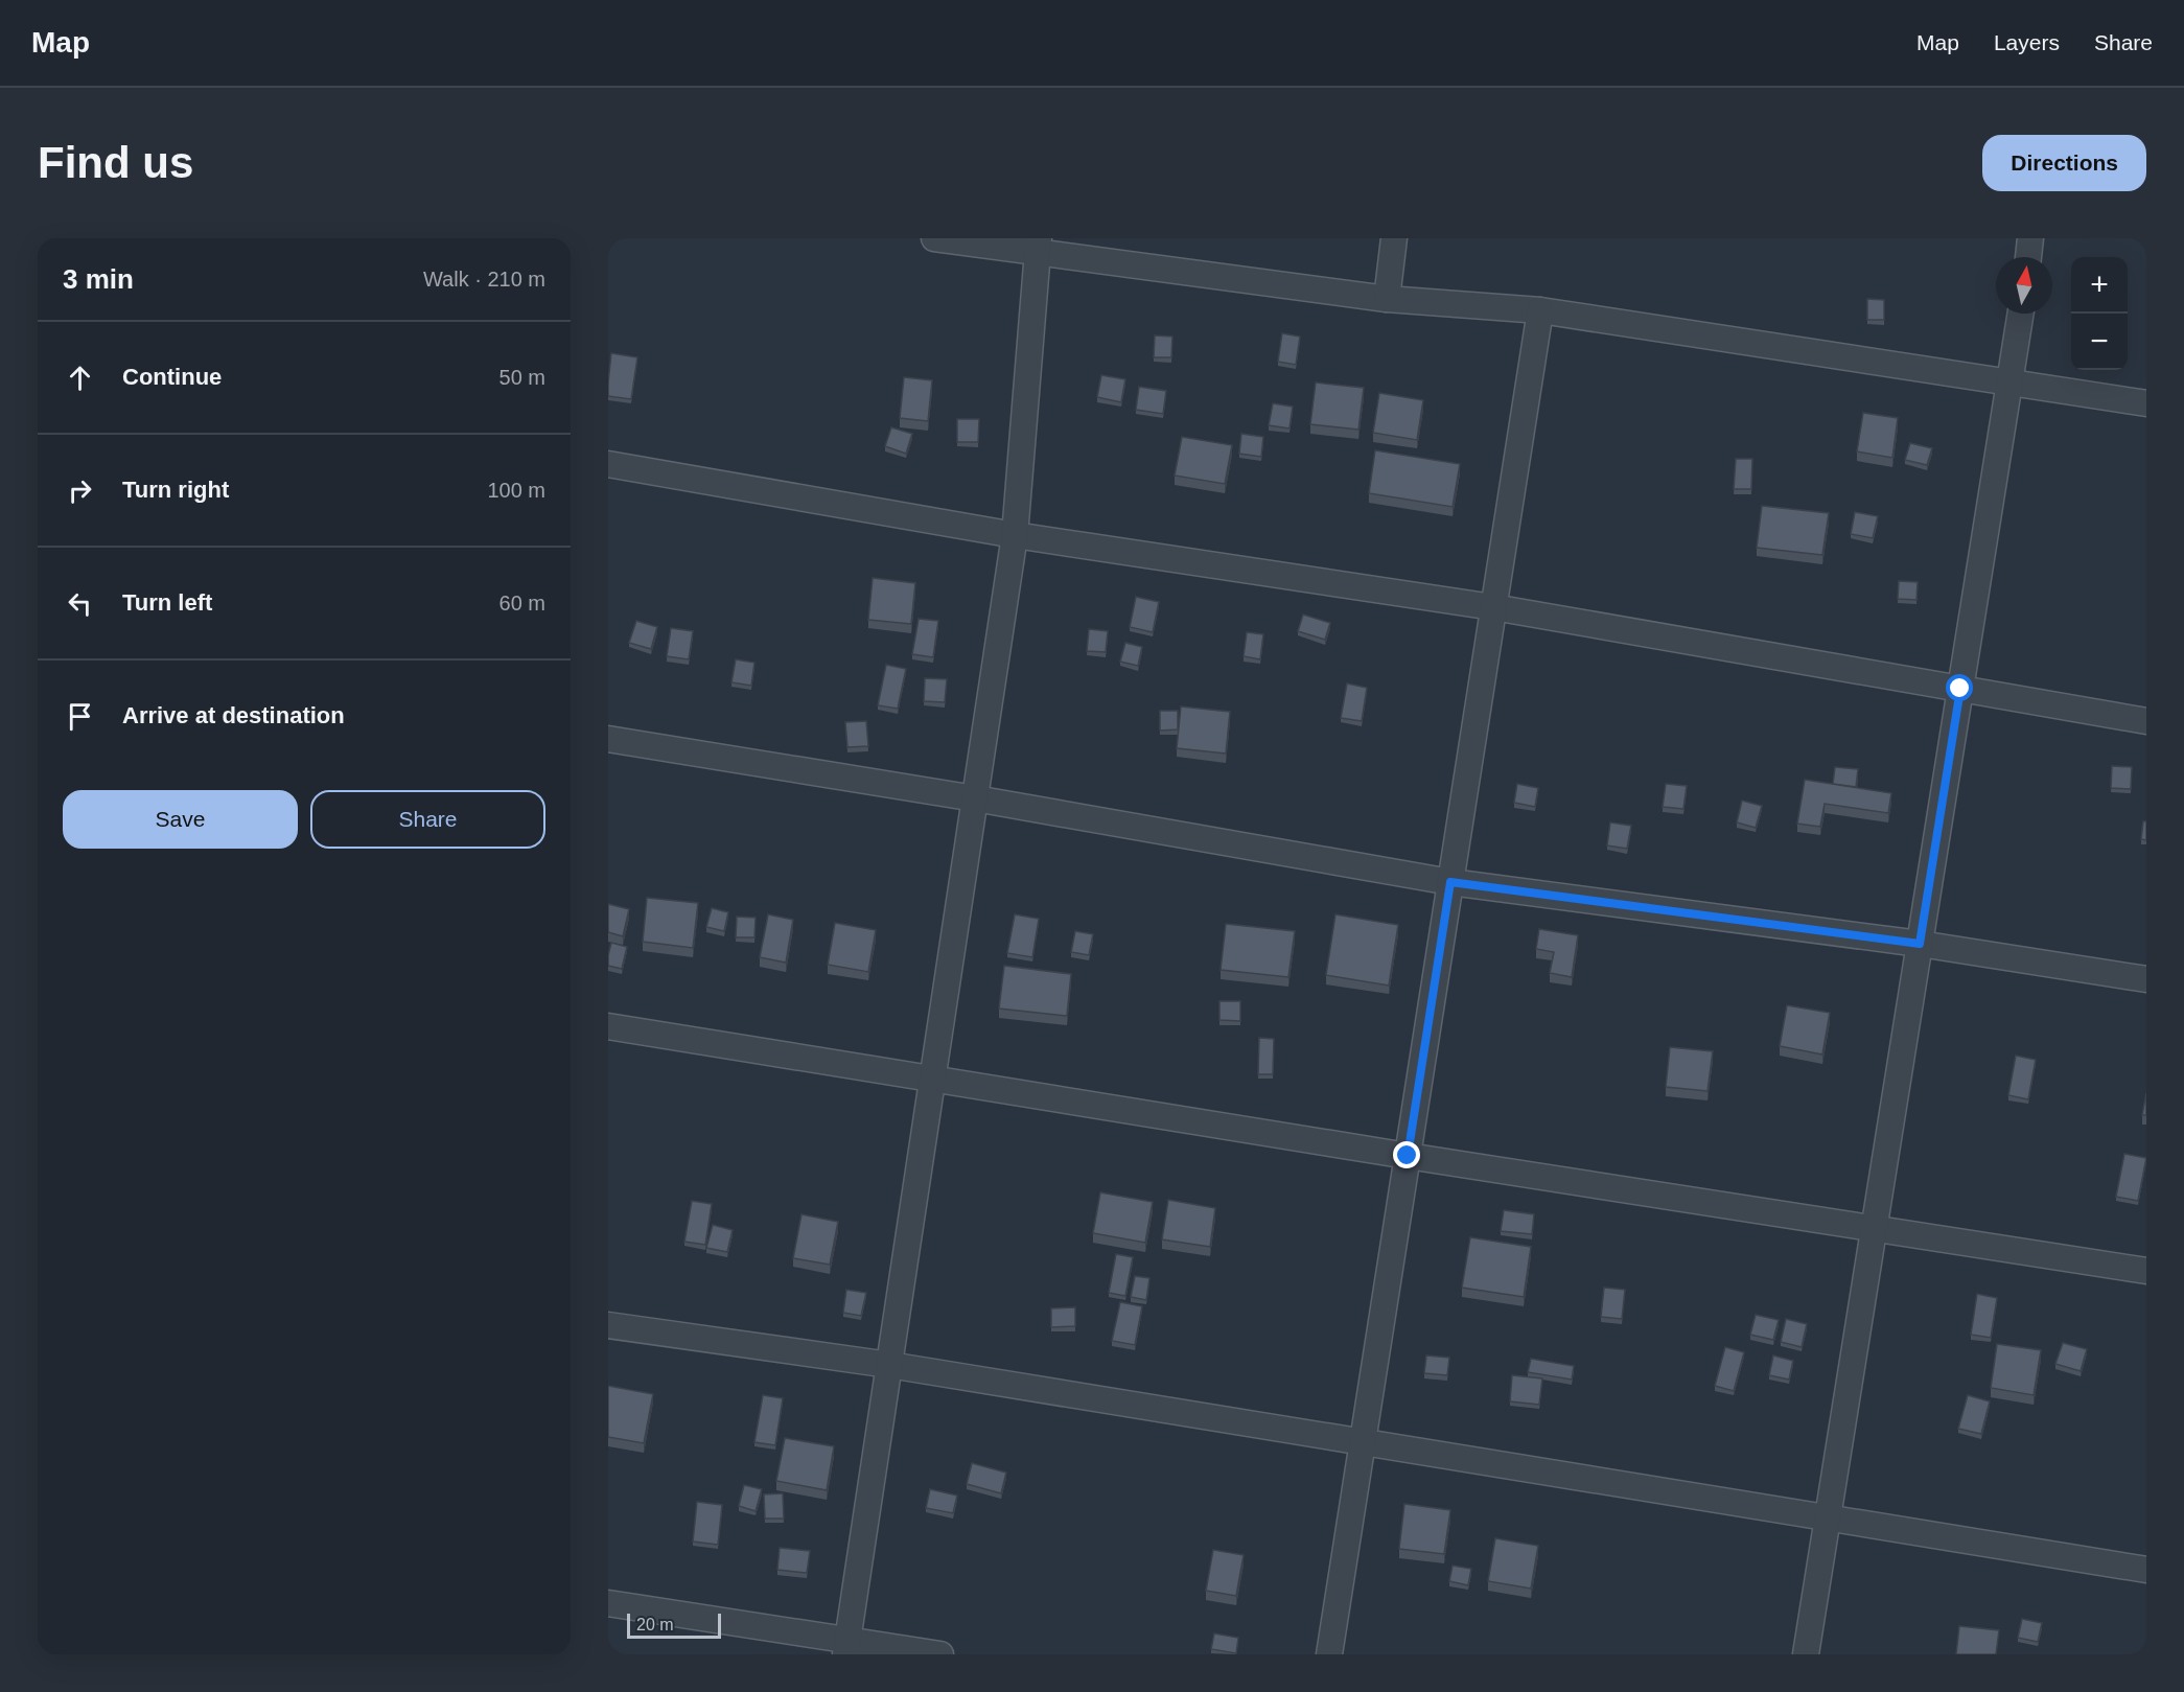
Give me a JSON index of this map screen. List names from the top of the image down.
{
  "scale_bar": "20 m",
  "north": "top",
  "page": {
    "header": "Map",
    "nav": ["Map", "Layers", "Share"],
    "buttons": [
      "Directions",
      ["Save", "Share"]
    ],
    "title": "Find us",
    "heading": ["3 min", "Walk · 210 m"],
    "map_buttons": ["+", "−"],
    "list": [
      ["Continue", "50 m"],
      ["Turn right", "100 m"],
      ["Turn left", "60 m"],
      "Arrive at destination"
    ],
    "scale": "20 m"
  }
}
